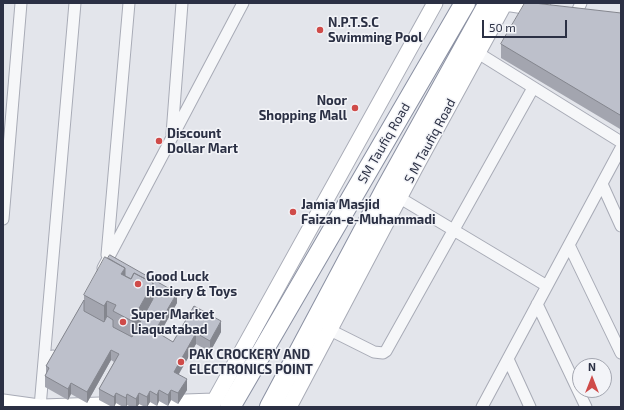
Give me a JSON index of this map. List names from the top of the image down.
{
  "streets": {
    "highway": ["SM Taufiq Road"],
    "main road": ["S M Taufiq Road"]
  },
  "places": [
    "N.P.T.S.C Swimming Pool",
    "Noor Shopping Mall",
    "Discount Dollar Mart",
    "Jamia Masjid Faizan-e-Muhammadi",
    "Good Luck Hosiery & Toys",
    "Super Market Liaquatabad",
    "PAK CROCKERY AND ELECTRONICS POINT"
  ],
  "scale_bar": "50 m",
  "north": "top"
}
